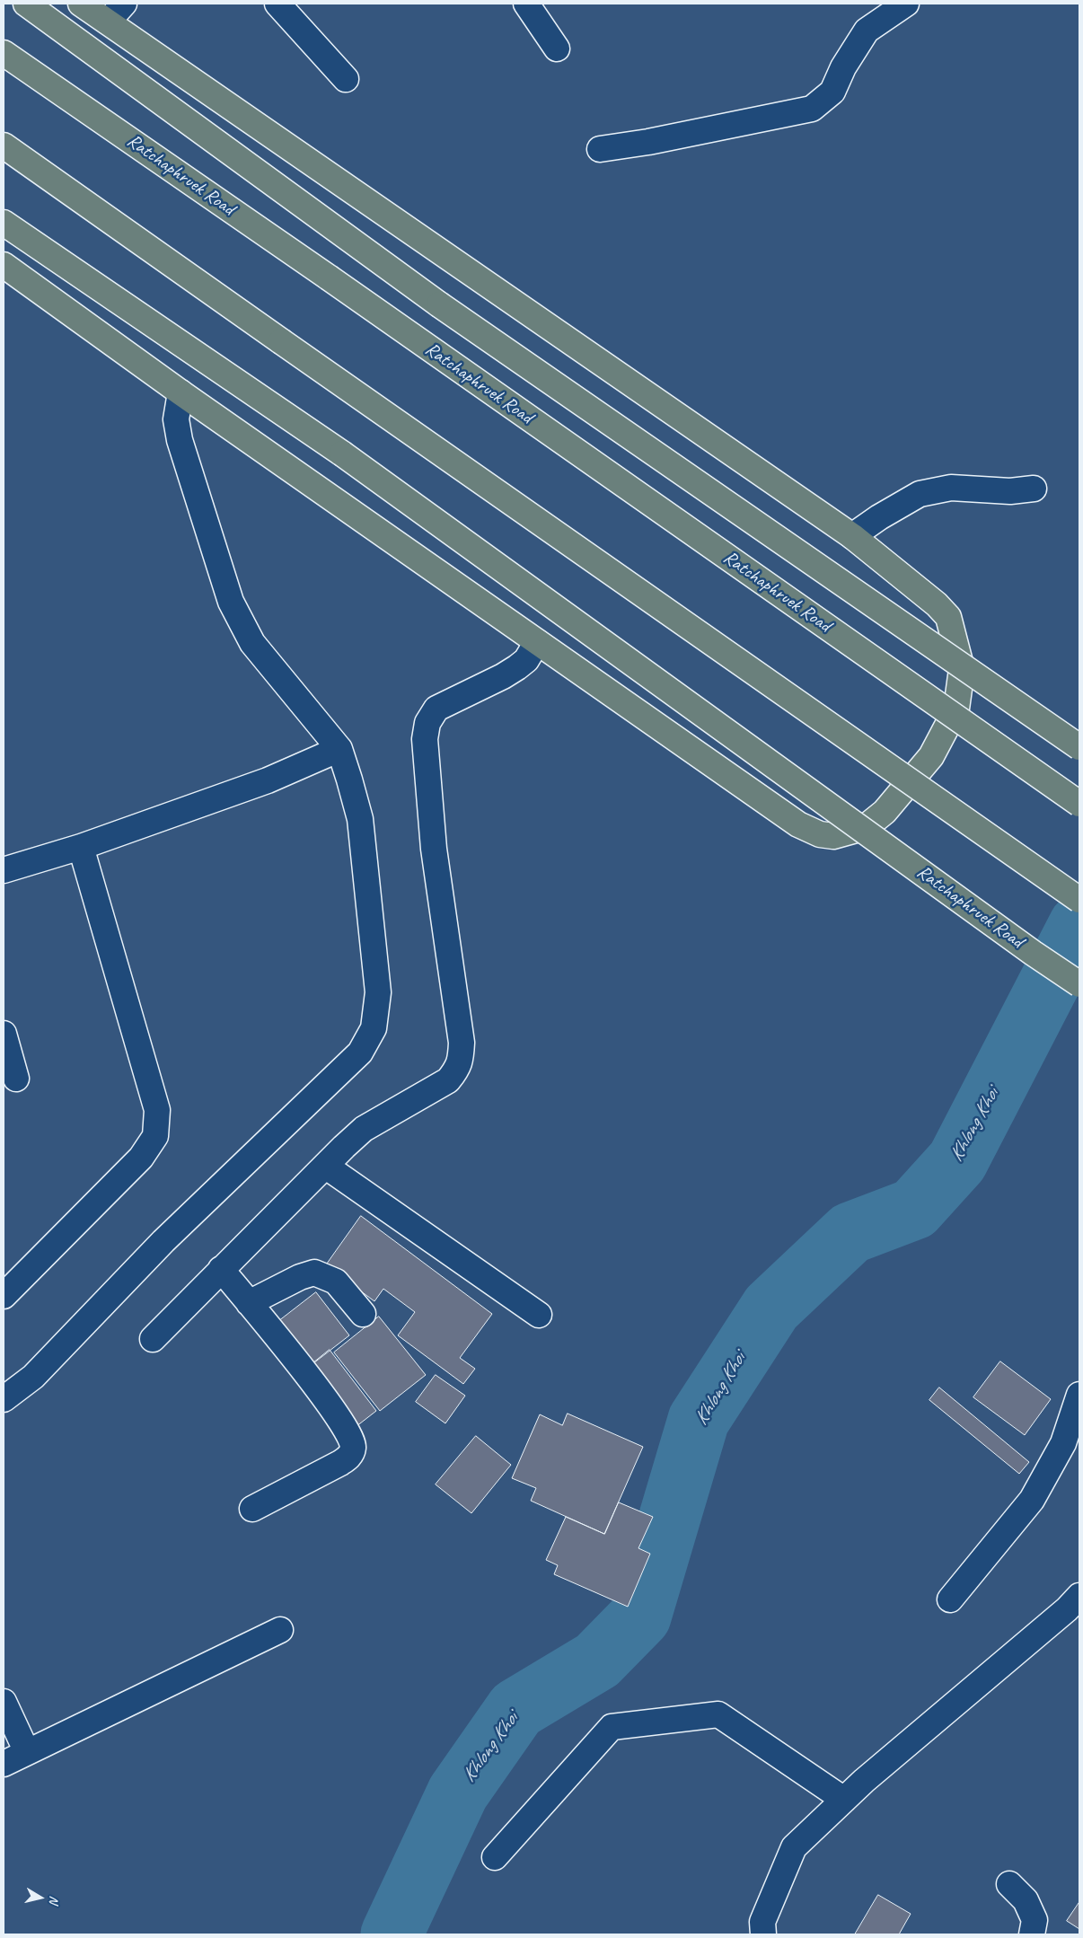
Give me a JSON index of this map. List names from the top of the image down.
{
  "streets": {
    "main road": ["Ratchaphruek Road"]
  },
  "water": ["Khlong Khoi"],
  "north": "right"
}
